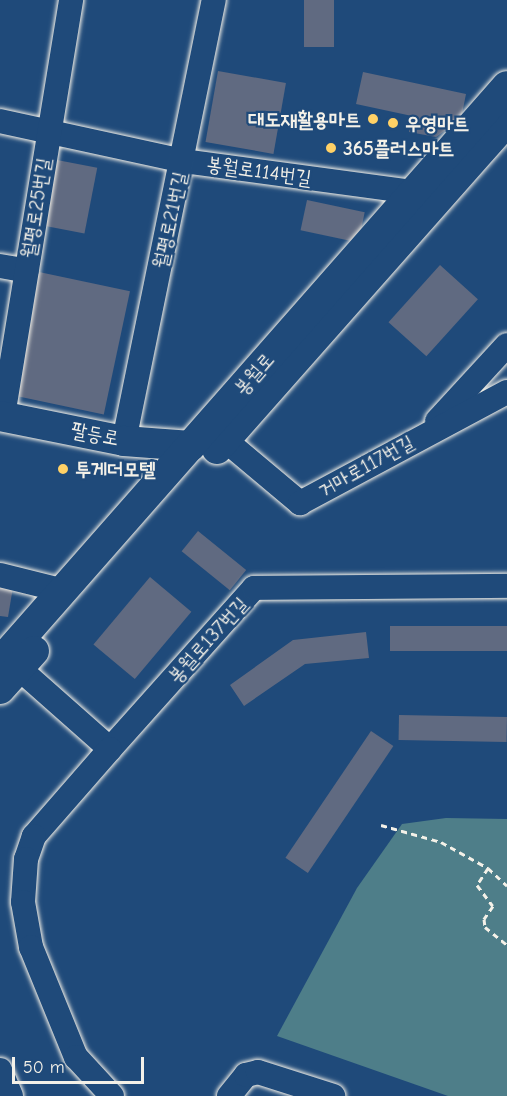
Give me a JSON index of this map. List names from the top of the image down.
{
  "streets": {
    "main road": ["봉월로", "팔등로"],
    "street": [
      "봉월로114번길",
      "월평로25번길",
      "월평로21번길",
      "거마로117번길",
      "봉월로137번길"
    ]
  },
  "crossings": [
    ["봉월로114번길", "월평로25번길"],
    ["봉월로114번길", "월평로21번길"],
    ["봉월로114번길", "봉월로"],
    ["월평로25번길", "팔등로"],
    ["월평로21번길", "팔등로"],
    ["봉월로", "팔등로"],
    ["봉월로", "거마로117번길"],
    ["팔등로", "거마로117번길"]
  ],
  "places": [
    "대도재활용마트",
    "우영마트",
    "365플러스마트",
    "투게더모텔"
  ],
  "scale_bar": "50 m"
}
